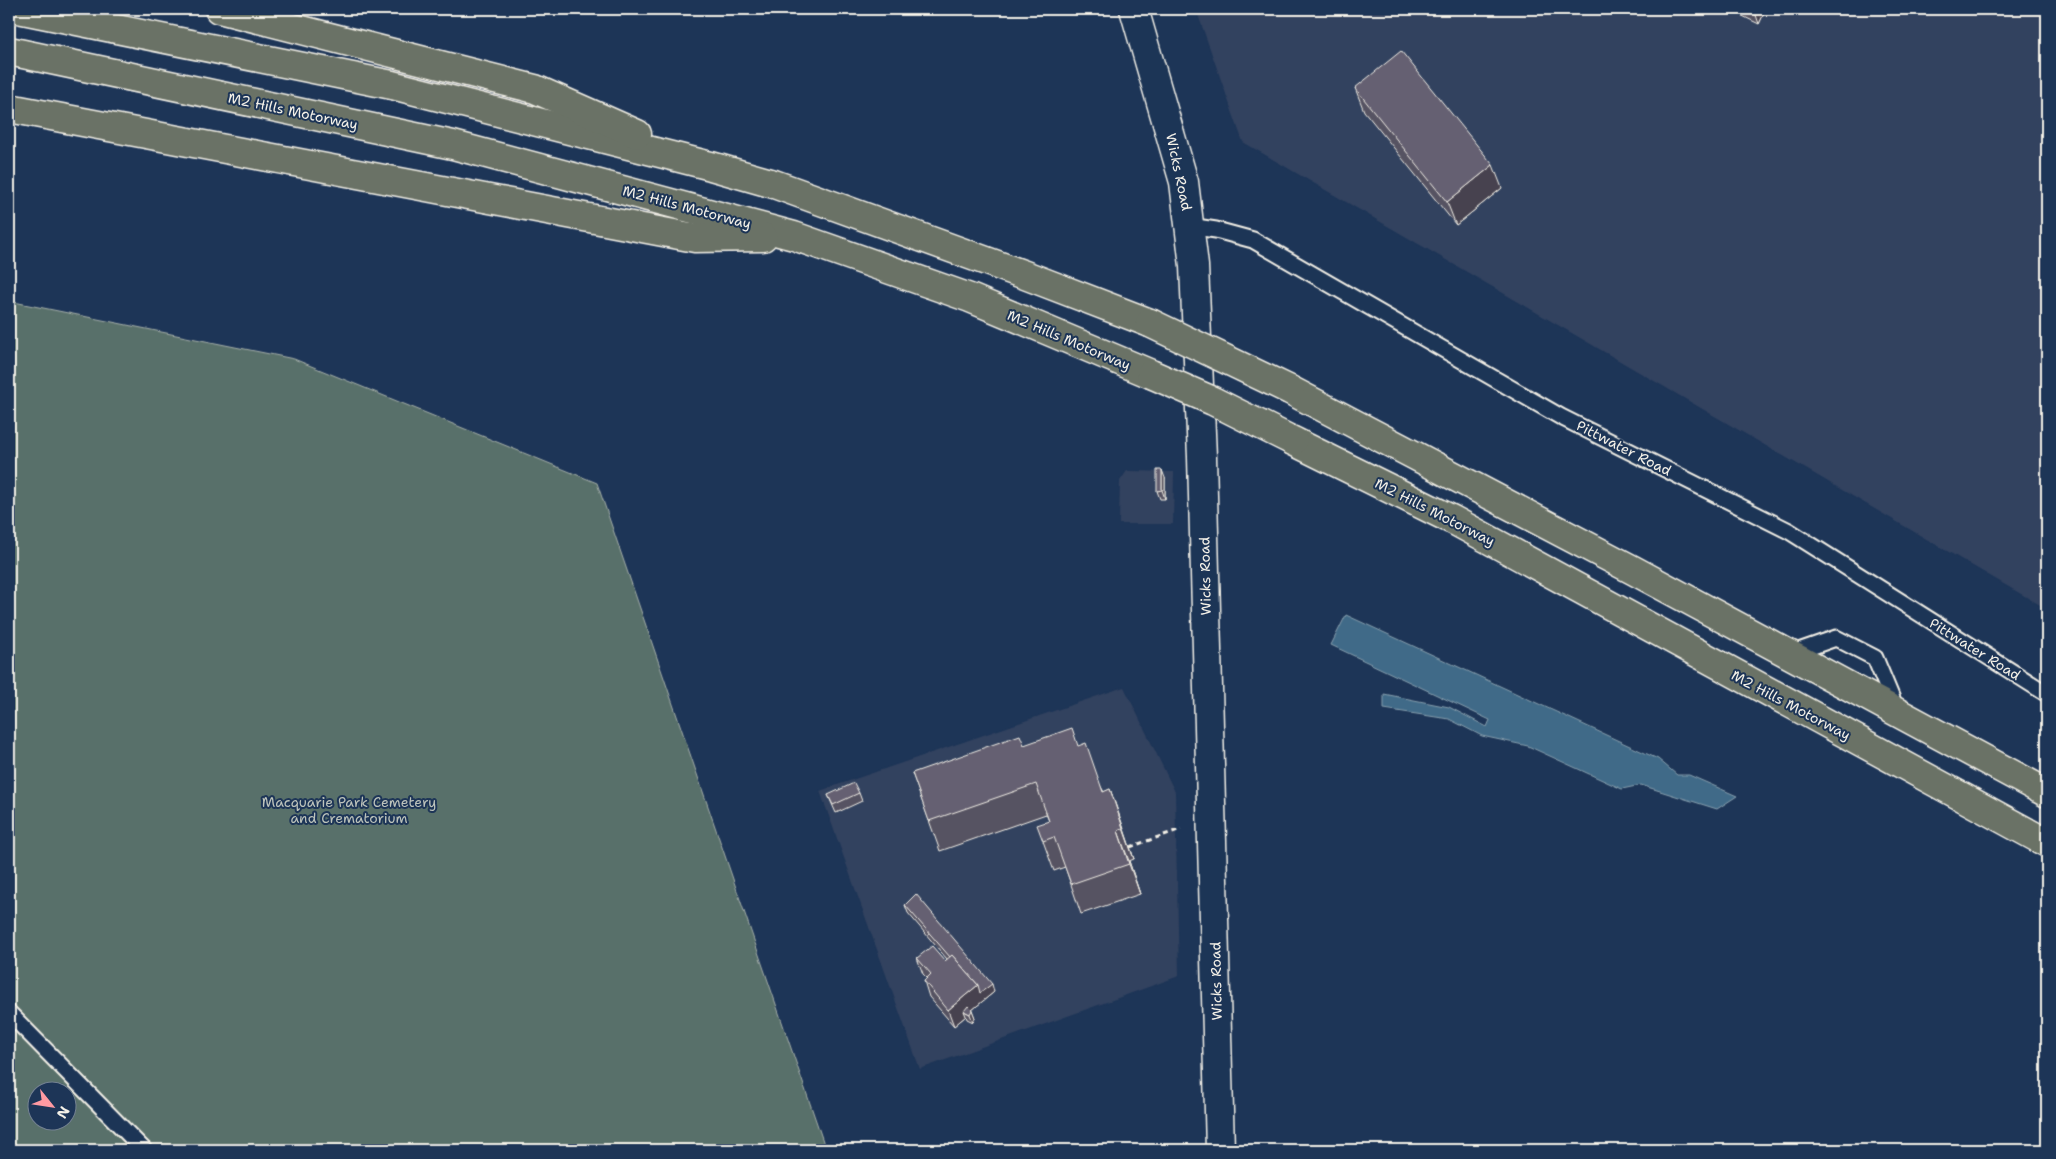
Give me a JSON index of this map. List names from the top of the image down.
{
  "streets": {
    "highway": ["M2 Hills Motorway"],
    "street": ["Wicks Road"],
    "lane": ["Pittwater Road"]
  },
  "crossings": [
    ["Wicks Road", "Pittwater Road"]
  ],
  "parks": ["Macquarie Park Cemetery and Crematorium"],
  "north": "bottom right"
}
